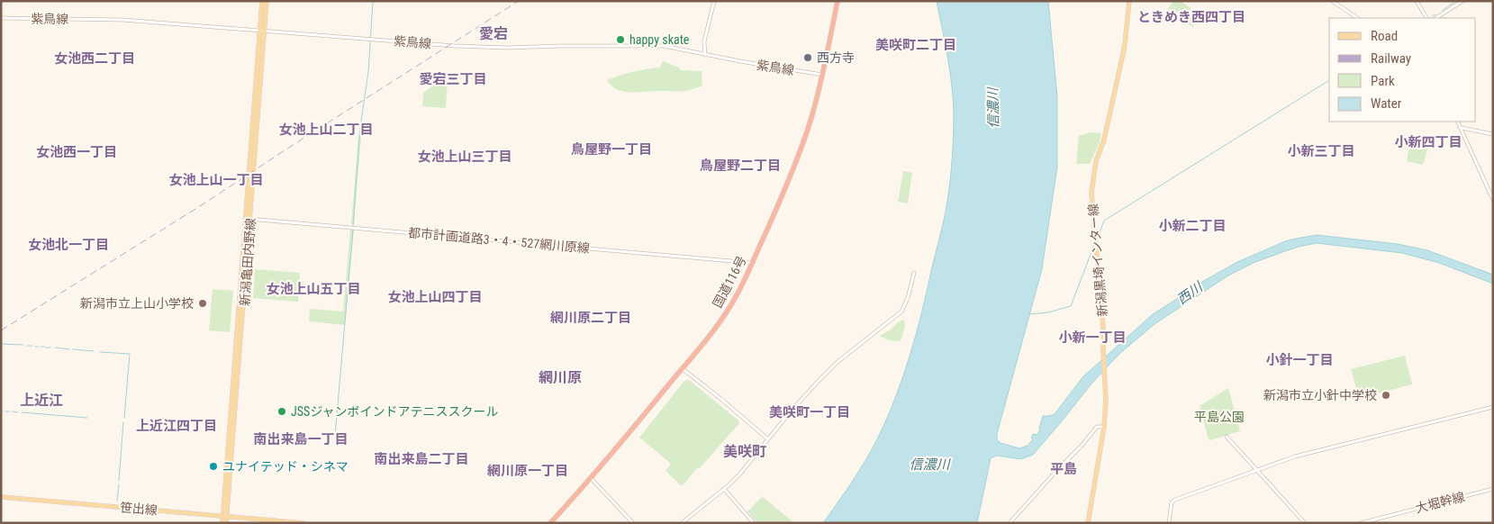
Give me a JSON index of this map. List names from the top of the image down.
{
  "streets": {
    "highway": ["国道116号"],
    "main road": ["新潟黒埼インター線", "新潟亀田内野線", "笹出線"],
    "street": ["紫鳥線", "都市計画道路3・4・527網川原線", "大堀幹線"]
  },
  "crossings": [
    ["紫鳥線", "新潟亀田内野線"],
    ["紫鳥線", "国道116号"],
    ["都市計画道路3・4・527網川原線", "新潟亀田内野線"],
    ["都市計画道路3・4・527網川原線", "国道116号"],
    ["新潟亀田内野線", "笹出線"]
  ],
  "districts": [
    "ときめき西四丁目",
    "愛宕",
    "美咲町二丁目",
    "女池西二丁目",
    "愛宕三丁目",
    "女池上山二丁目",
    "小新四丁目",
    "鳥屋野一丁目",
    "小新三丁目",
    "女池西一丁目",
    "女池上山三丁目",
    "鳥屋野二丁目",
    "女池上山一丁目",
    "小新二丁目",
    "女池北一丁目",
    "女池上山五丁目",
    "女池上山四丁目",
    "網川原二丁目",
    "小新一丁目",
    "小針一丁目",
    "網川原",
    "上近江",
    "美咲町一丁目",
    "上近江四丁目",
    "南出来島一丁目",
    "美咲町",
    "南出来島二丁目",
    "平島",
    "網川原一丁目"
  ],
  "water": ["信濃川", "西川"],
  "parks": ["平島公園"],
  "places": [
    "happy skate",
    "西方寺",
    "新潟市立上山小学校",
    "新潟市立小針中学校",
    "JSSジャンボインドアテニススクール",
    "ユナイテッド・シネマ"
  ],
  "legend": [
    "Road",
    "Railway",
    "Park",
    "Water"
  ]
}
